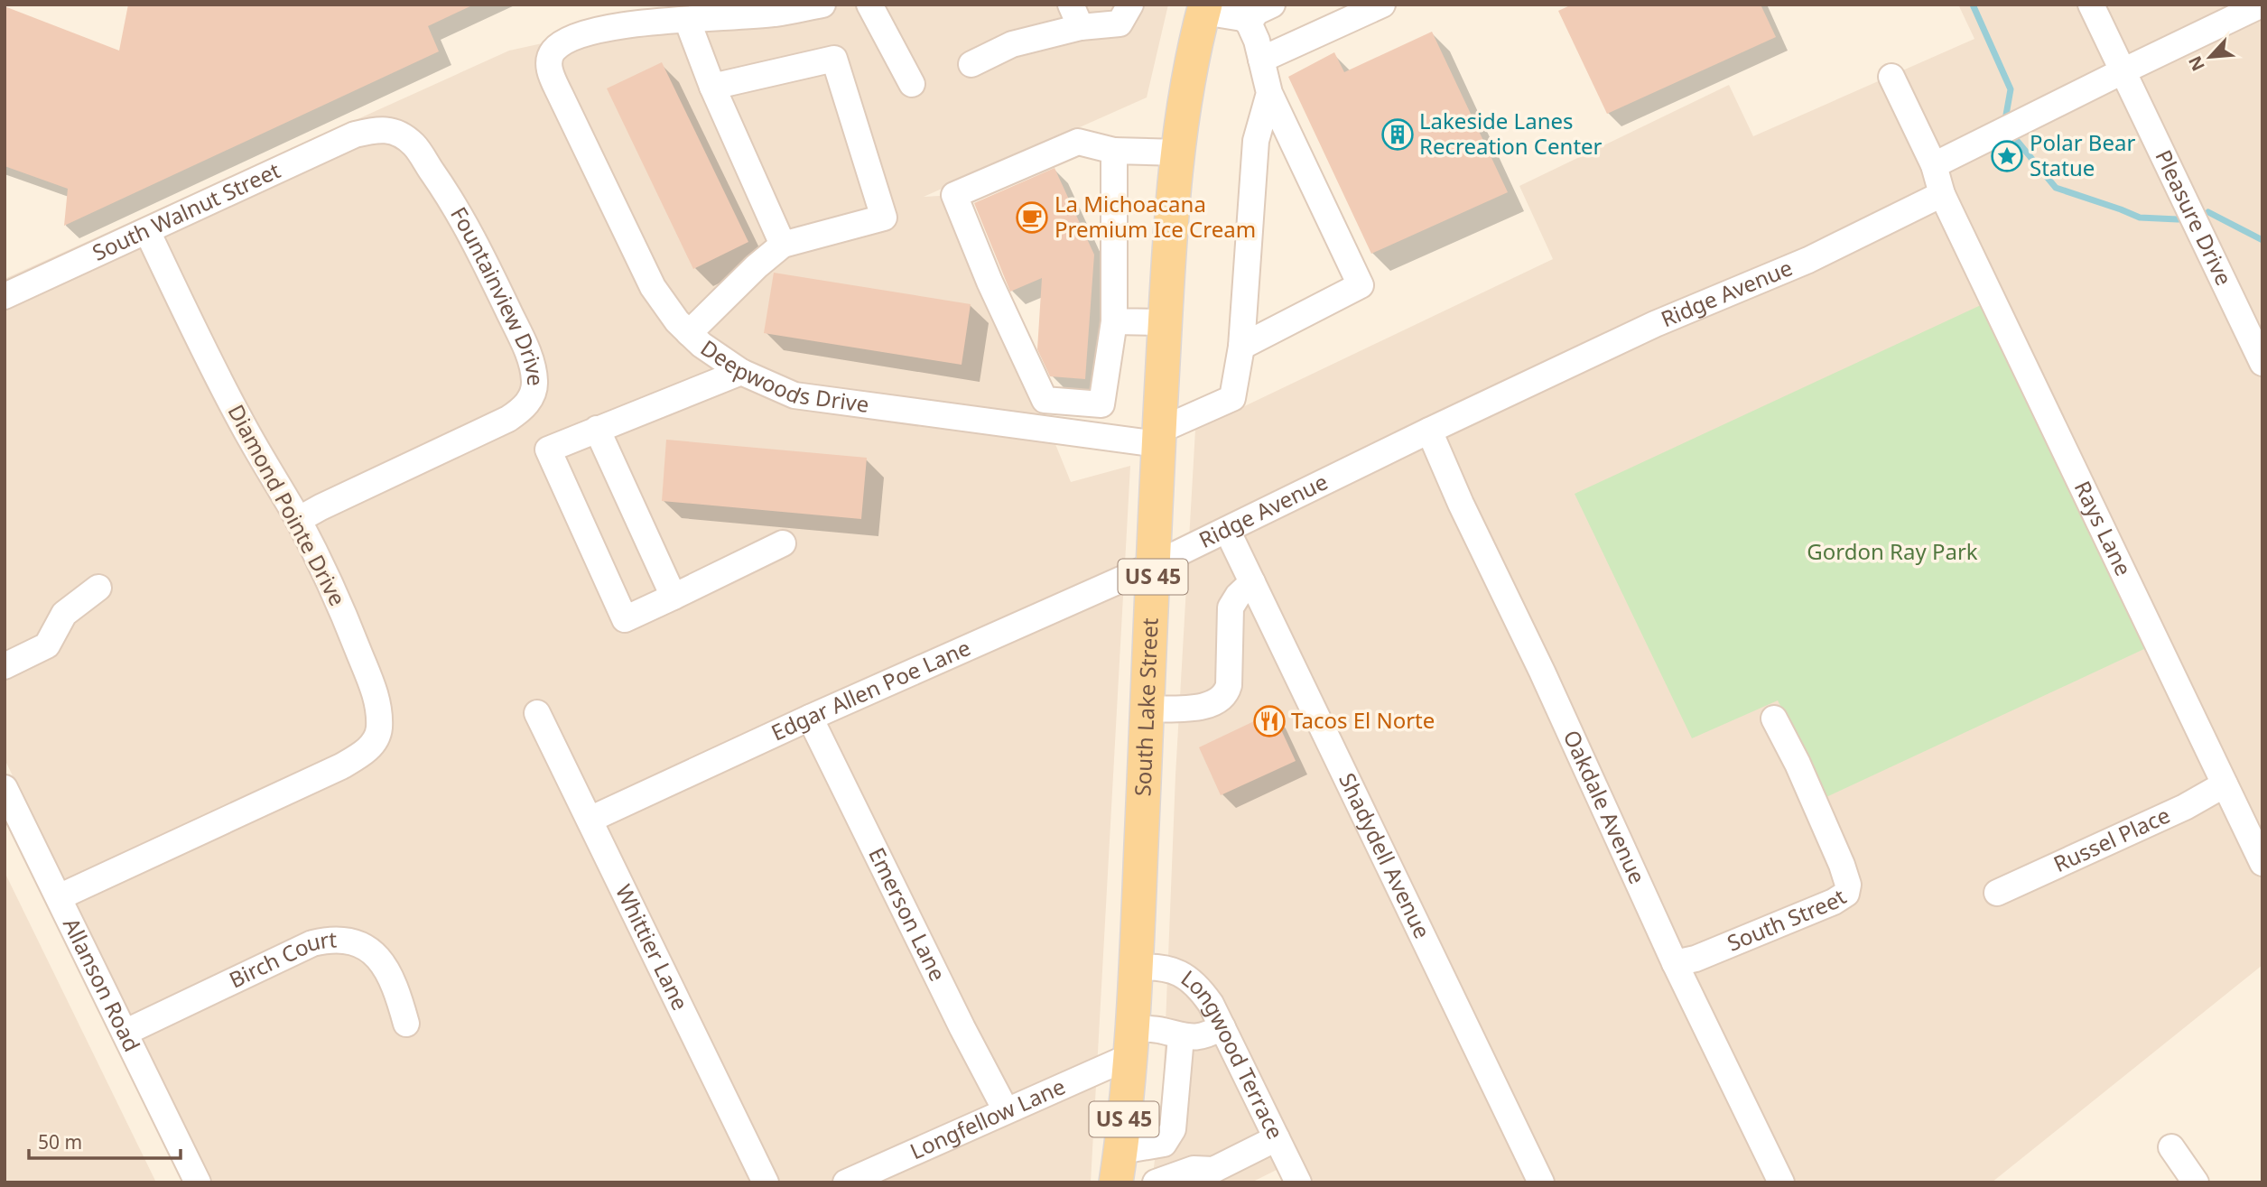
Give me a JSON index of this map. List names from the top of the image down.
{
  "streets": {
    "main road": ["US 45", "South Lake Street"],
    "street": [
      "South Walnut Street",
      "Pleasure Drive",
      "Ridge Avenue",
      "Fountainview Drive",
      "Deepwoods Drive",
      "Diamond Pointe Drive",
      "Rays Lane",
      "Edgar Allen Poe Lane",
      "Oakdale Avenue",
      "Russel Place",
      "Shadydell Avenue",
      "Emerson Lane",
      "South Street",
      "Whittier Lane",
      "Birch Court",
      "Allanson Road",
      "Longwood Terrace",
      "Longfellow Lane"
    ]
  },
  "crossings": [
    ["South Walnut Street", "Fountainview Drive"],
    ["South Walnut Street", "Diamond Pointe Drive"],
    ["Ridge Avenue", "Rays Lane"],
    ["Ridge Avenue", "Edgar Allen Poe Lane"],
    ["Ridge Avenue", "South Lake Street"],
    ["Ridge Avenue", "Oakdale Avenue"],
    ["Ridge Avenue", "Shadydell Avenue"],
    ["Fountainview Drive", "Diamond Pointe Drive"],
    ["Deepwoods Drive", "South Lake Street"],
    ["Diamond Pointe Drive", "Allanson Road"],
    ["Rays Lane", "Russel Place"],
    ["Edgar Allen Poe Lane", "South Lake Street"],
    ["Edgar Allen Poe Lane", "Emerson Lane"],
    ["Edgar Allen Poe Lane", "Whittier Lane"],
    ["South Lake Street", "Longwood Terrace"],
    ["South Lake Street", "Longfellow Lane"],
    ["Oakdale Avenue", "South Street"],
    ["Emerson Lane", "Longfellow Lane"],
    ["Birch Court", "Allanson Road"]
  ],
  "parks": ["Gordon Ray Park"],
  "places": {
    "building": ["Lakeside Lanes Recreation Center"],
    "place": ["Polar Bear Statue"],
    "cafe": ["La Michoacana Premium Ice Cream"],
    "restaurant": ["Tacos El Norte"]
  },
  "scale_bar": "50 m",
  "north": "bottom left"
}
